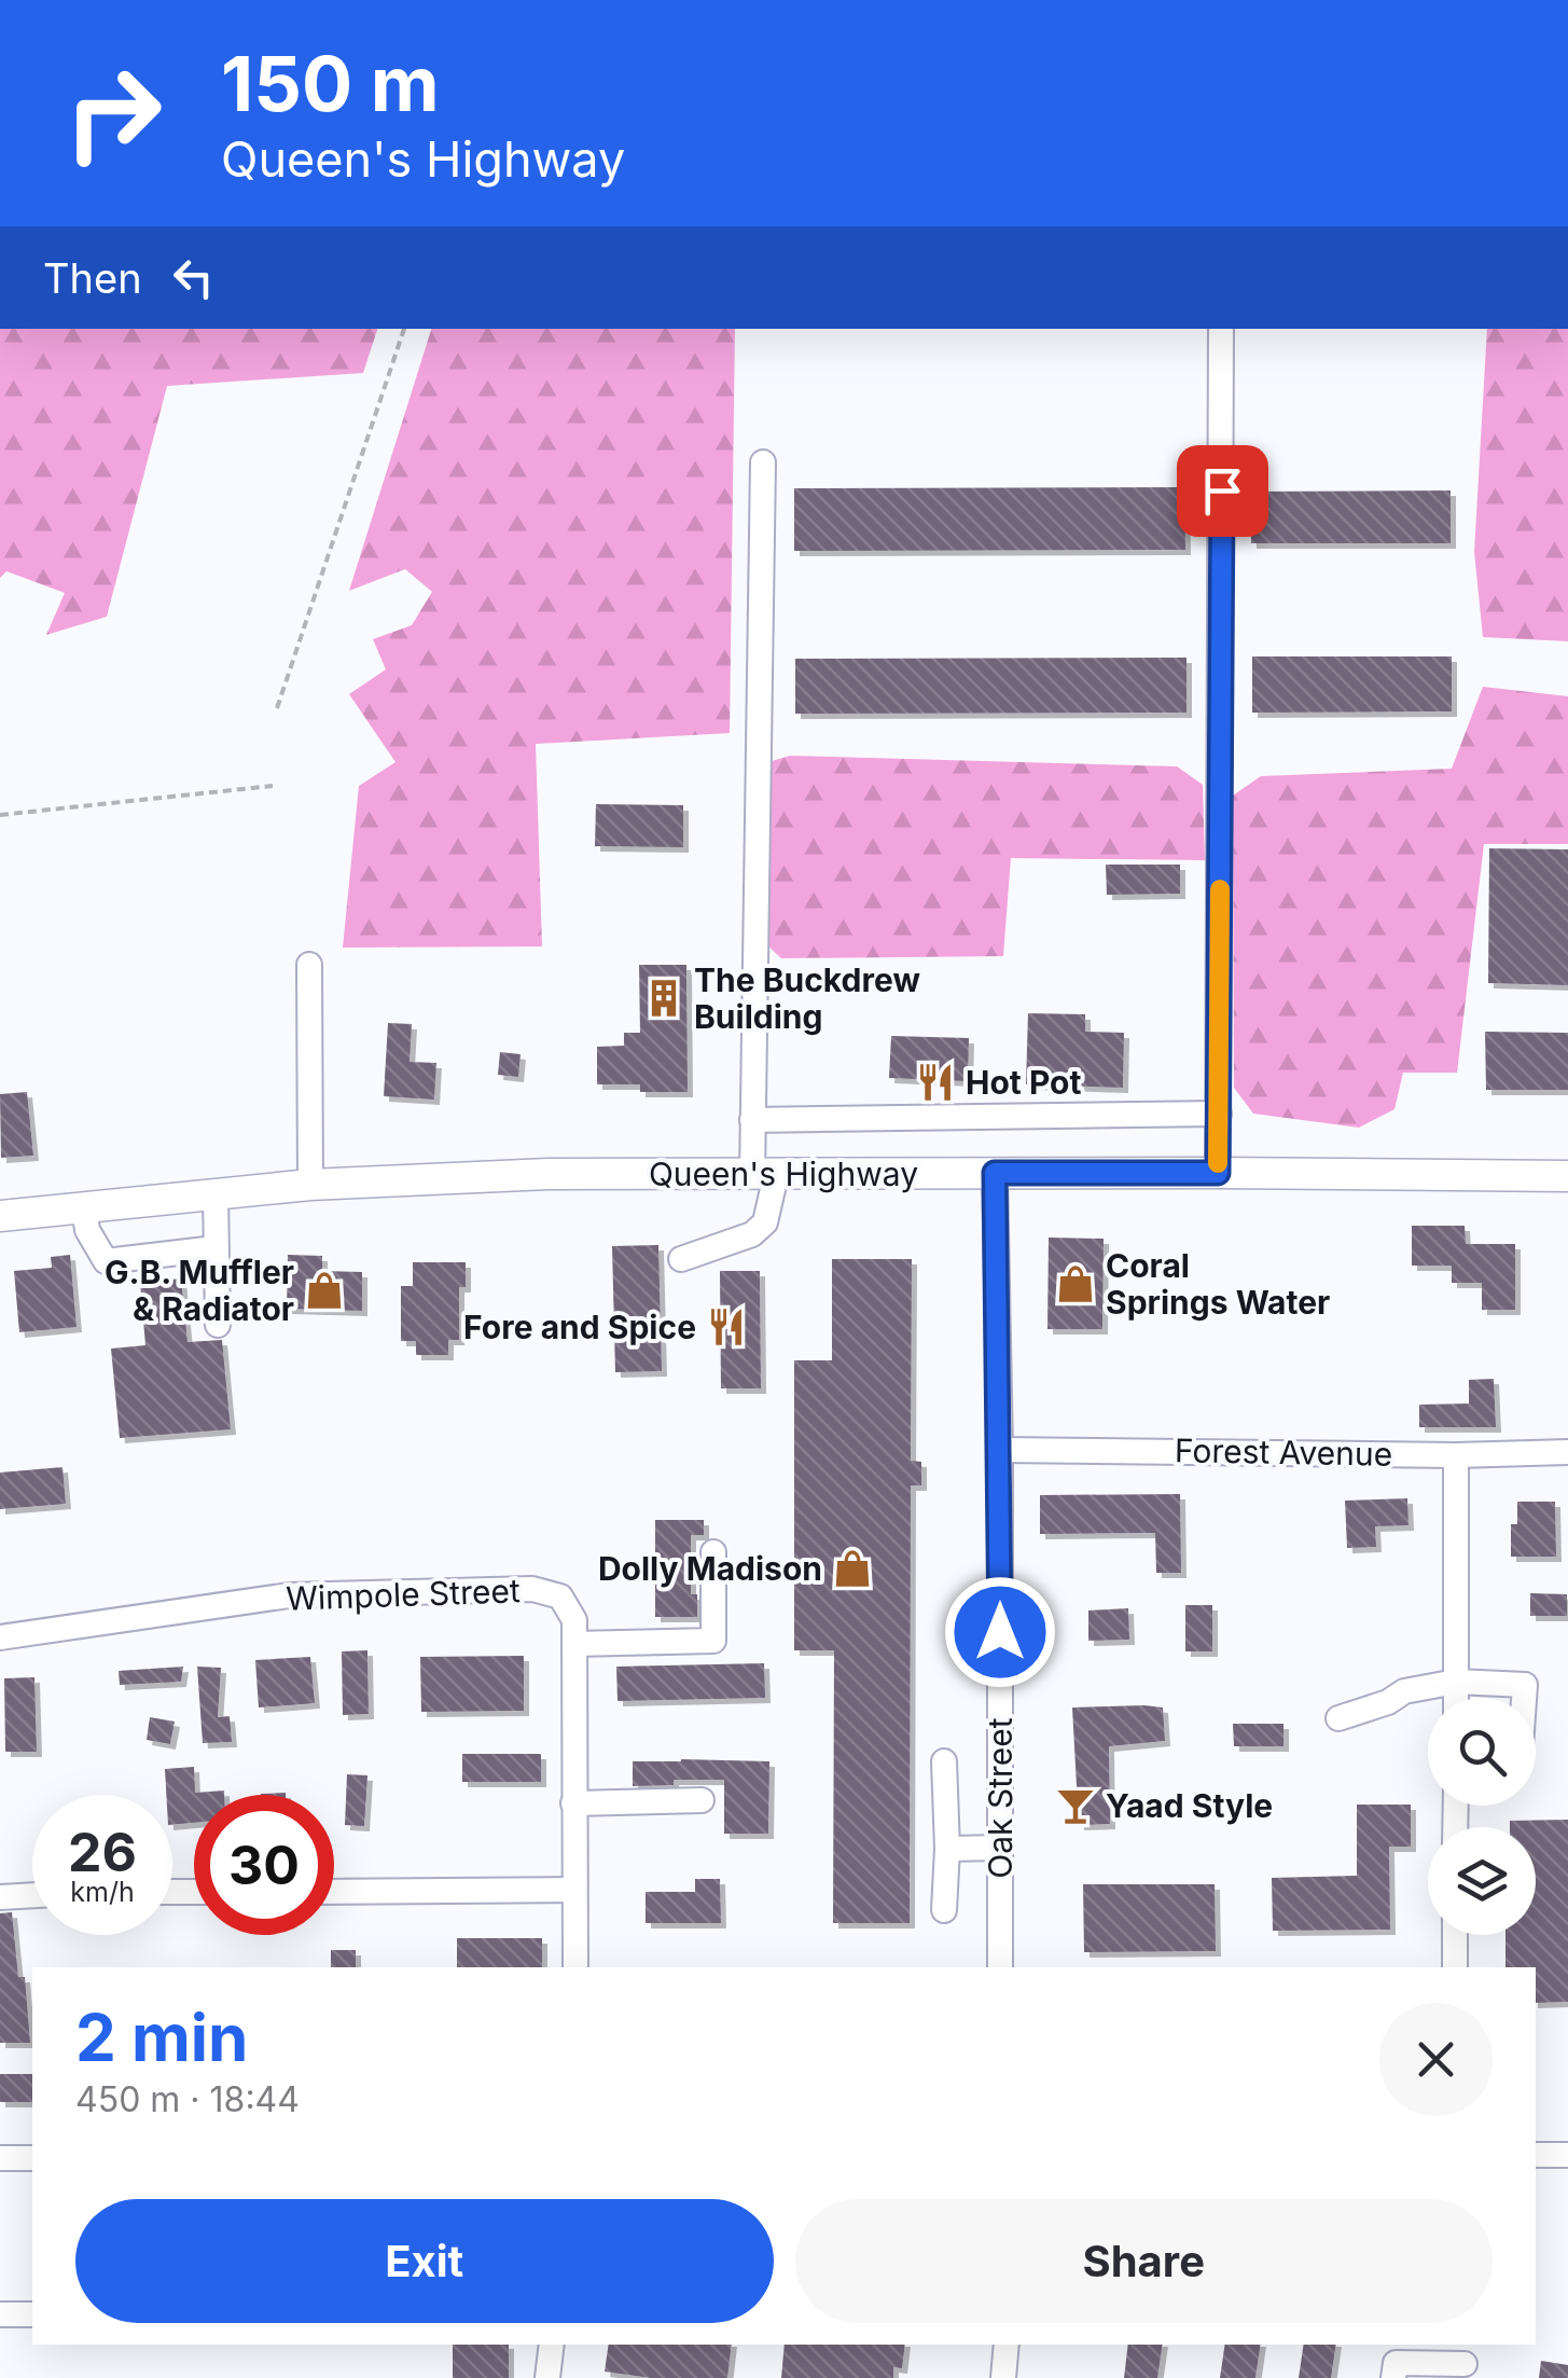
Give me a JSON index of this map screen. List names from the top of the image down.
{
  "streets": {
    "main road": ["Queen's Highway"],
    "street": ["Forest Avenue", "Wimpole Street", "Oak Street"]
  },
  "crossings": [
    ["Queen's Highway", "Oak Street"],
    ["Forest Avenue", "Oak Street"]
  ],
  "places": {
    "building": ["The Buckdrew Building"],
    "restaurant": ["Hot Pot", "Fore and Spice"],
    "shop": ["Coral Springs Water", "G.B. Muffler & Radiator", "Dolly Madison"],
    "bar": ["Yaad Style"]
  },
  "page": {
    "turn": ["150 m", "Queen's Highway"],
    "then": "Then",
    "speed": "26 km/h",
    "limit": "30",
    "heading": ["2 min", "450 m · 18:44"],
    "buttons": ["Exit", "Share"]
  }
}
